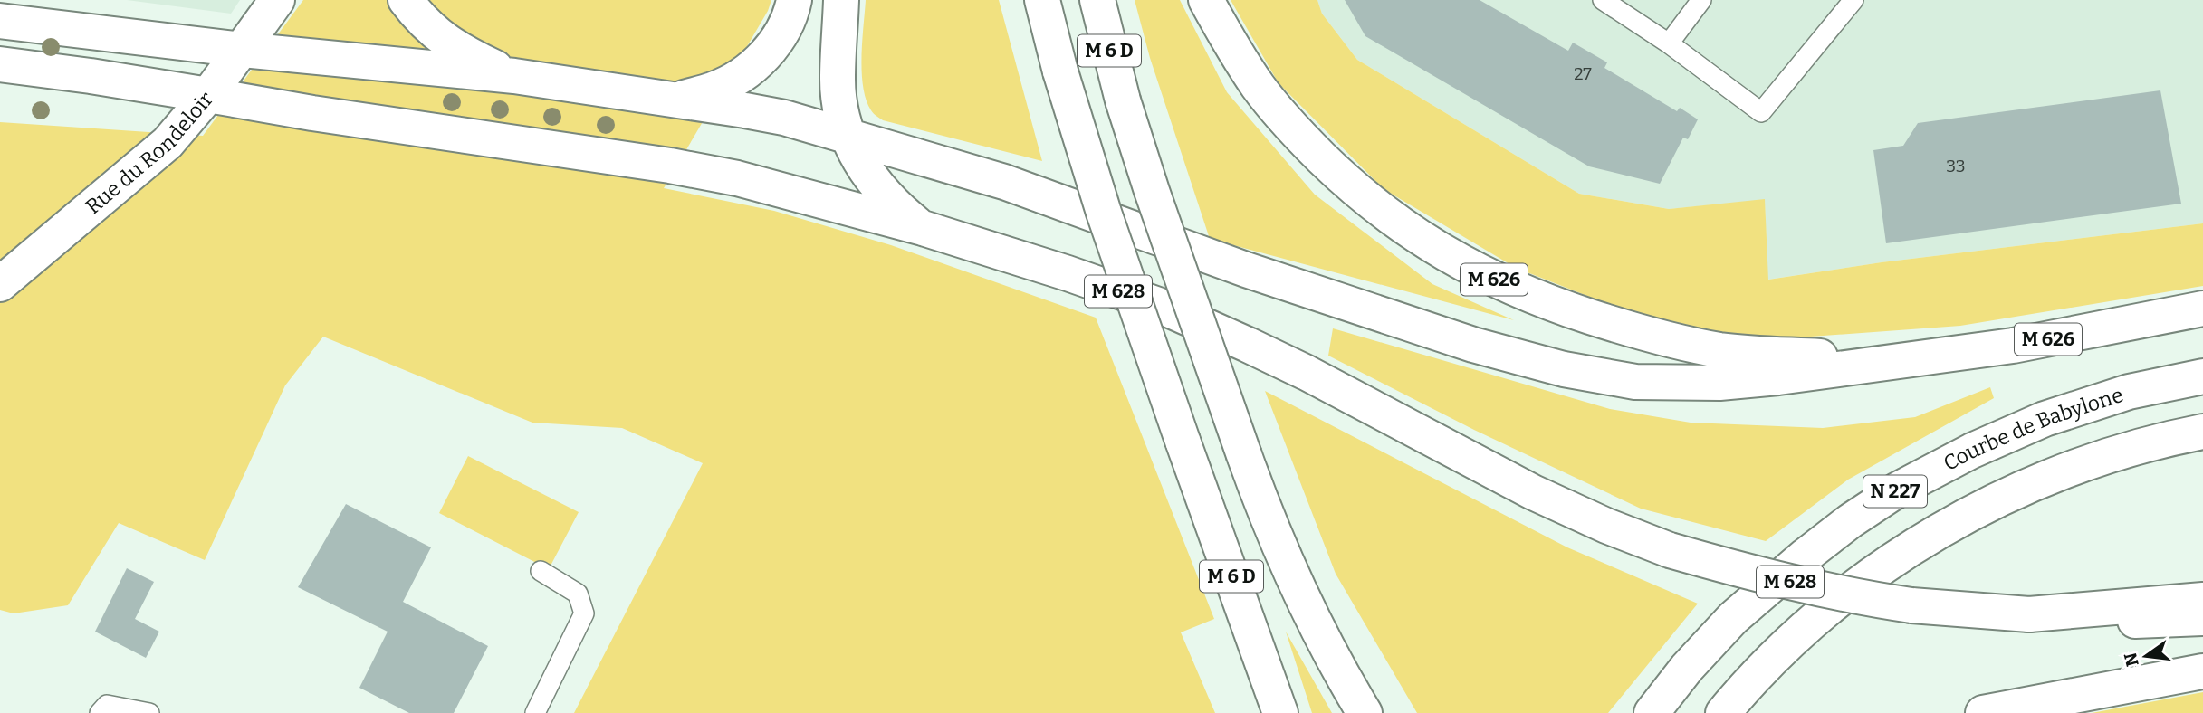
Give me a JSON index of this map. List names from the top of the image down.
{
  "streets": {
    "main road": [
      "M 6 D",
      "Rue du Rondeloir",
      "M 626",
      "M 628",
      "Courbe de Babylone",
      "N 227"
    ]
  },
  "house_numbers": ["27", "33"],
  "north": "left"
}
